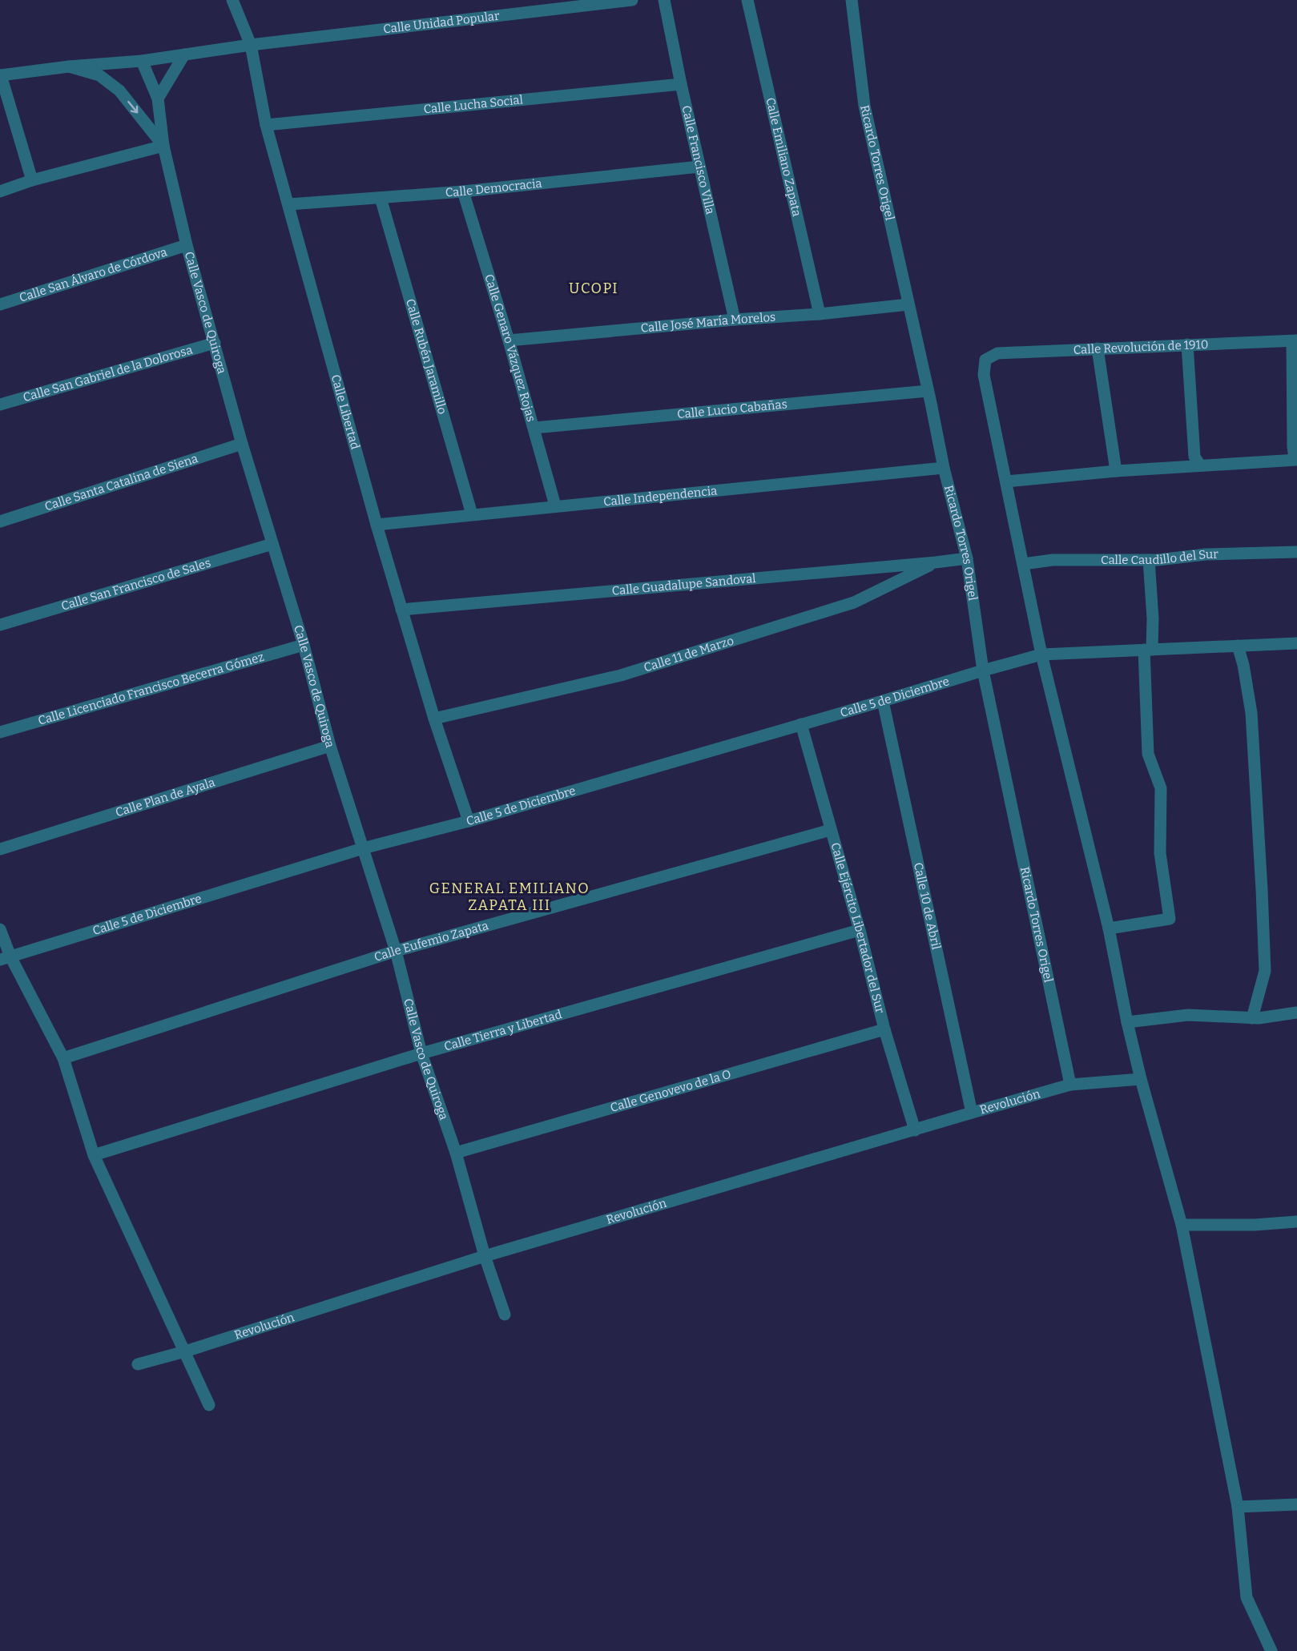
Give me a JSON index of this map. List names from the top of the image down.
{
  "streets": {
    "street": [
      "Calle Unidad Popular",
      "Calle Lucha Social",
      "Calle Emiliano Zapata",
      "Calle Francisco Villa",
      "Ricardo Torres Origel",
      "Calle Democracia",
      "Calle San Álvaro de Córdova",
      "Calle Vasco de Quiroga",
      "Calle José María Morelos",
      "Calle Revolución de 1910",
      "Calle Genaro Vázquez Rojas",
      "Calle Rubén Jaramillo",
      "Calle San Gabriel de la Dolorosa",
      "Calle Lucio Cabañas",
      "Calle Libertad",
      "Calle Santa Catalina de Siena",
      "Calle Independencia",
      "Calle Caudillo del Sur",
      "Calle San Francisco de Sales",
      "Calle Guadalupe Sandoval",
      "Calle 11 de Marzo",
      "Calle Licenciado Francisco Becerra Gómez",
      "Calle 5 de Diciembre",
      "Calle Plan de Ayala",
      "Calle 10 de Abril",
      "Calle Ejército Libertador del Sur",
      "Calle Eufemio Zapata",
      "Calle Tierra y Libertad",
      "Calle Genovevo de la O",
      "Revolución"
    ]
  },
  "crossings": [
    ["Calle Unidad Popular", "Calle Vasco de Quiroga"],
    ["Calle Unidad Popular", "Calle Libertad"],
    ["Calle Lucha Social", "Calle Francisco Villa"],
    ["Calle Lucha Social", "Calle Libertad"],
    ["Calle Emiliano Zapata", "Calle José María Morelos"],
    ["Calle Francisco Villa", "Calle Democracia"],
    ["Calle Francisco Villa", "Calle José María Morelos"],
    ["Ricardo Torres Origel", "Calle José María Morelos"],
    ["Ricardo Torres Origel", "Calle Lucio Cabañas"],
    ["Ricardo Torres Origel", "Calle Independencia"],
    ["Ricardo Torres Origel", "Calle Guadalupe Sandoval"],
    ["Ricardo Torres Origel", "Calle 5 de Diciembre"],
    ["Ricardo Torres Origel", "Revolución"],
    ["Calle Democracia", "Calle Genaro Vázquez Rojas"],
    ["Calle Democracia", "Calle Rubén Jaramillo"],
    ["Calle Democracia", "Calle Libertad"],
    ["Calle San Álvaro de Córdova", "Calle Vasco de Quiroga"],
    ["Calle Vasco de Quiroga", "Calle San Gabriel de la Dolorosa"],
    ["Calle Vasco de Quiroga", "Calle Santa Catalina de Siena"],
    ["Calle Vasco de Quiroga", "Calle San Francisco de Sales"],
    ["Calle Vasco de Quiroga", "Calle Licenciado Francisco Becerra Gómez"],
    ["Calle Vasco de Quiroga", "Calle 5 de Diciembre"],
    ["Calle Vasco de Quiroga", "Calle Plan de Ayala"],
    ["Calle Vasco de Quiroga", "Calle Eufemio Zapata"],
    ["Calle Vasco de Quiroga", "Calle Tierra y Libertad"],
    ["Calle Vasco de Quiroga", "Calle Genovevo de la O"],
    ["Calle Vasco de Quiroga", "Revolución"],
    ["Calle José María Morelos", "Calle Genaro Vázquez Rojas"],
    ["Calle Genaro Vázquez Rojas", "Calle Lucio Cabañas"],
    ["Calle Genaro Vázquez Rojas", "Calle Independencia"],
    ["Calle Rubén Jaramillo", "Calle Independencia"],
    ["Calle Libertad", "Calle Independencia"],
    ["Calle Libertad", "Calle Guadalupe Sandoval"],
    ["Calle Libertad", "Calle 11 de Marzo"],
    ["Calle Libertad", "Calle 5 de Diciembre"],
    ["Calle Guadalupe Sandoval", "Calle 11 de Marzo"],
    ["Calle 5 de Diciembre", "Calle 10 de Abril"],
    ["Calle 5 de Diciembre", "Calle Ejército Libertador del Sur"],
    ["Calle 10 de Abril", "Revolución"],
    ["Calle Ejército Libertador del Sur", "Calle Eufemio Zapata"],
    ["Calle Ejército Libertador del Sur", "Calle Tierra y Libertad"],
    ["Calle Ejército Libertador del Sur", "Calle Genovevo de la O"],
    ["Calle Ejército Libertador del Sur", "Revolución"]
  ],
  "districts": ["UCOPI", "GENERAL EMILIANO ZAPATA III"]
}
